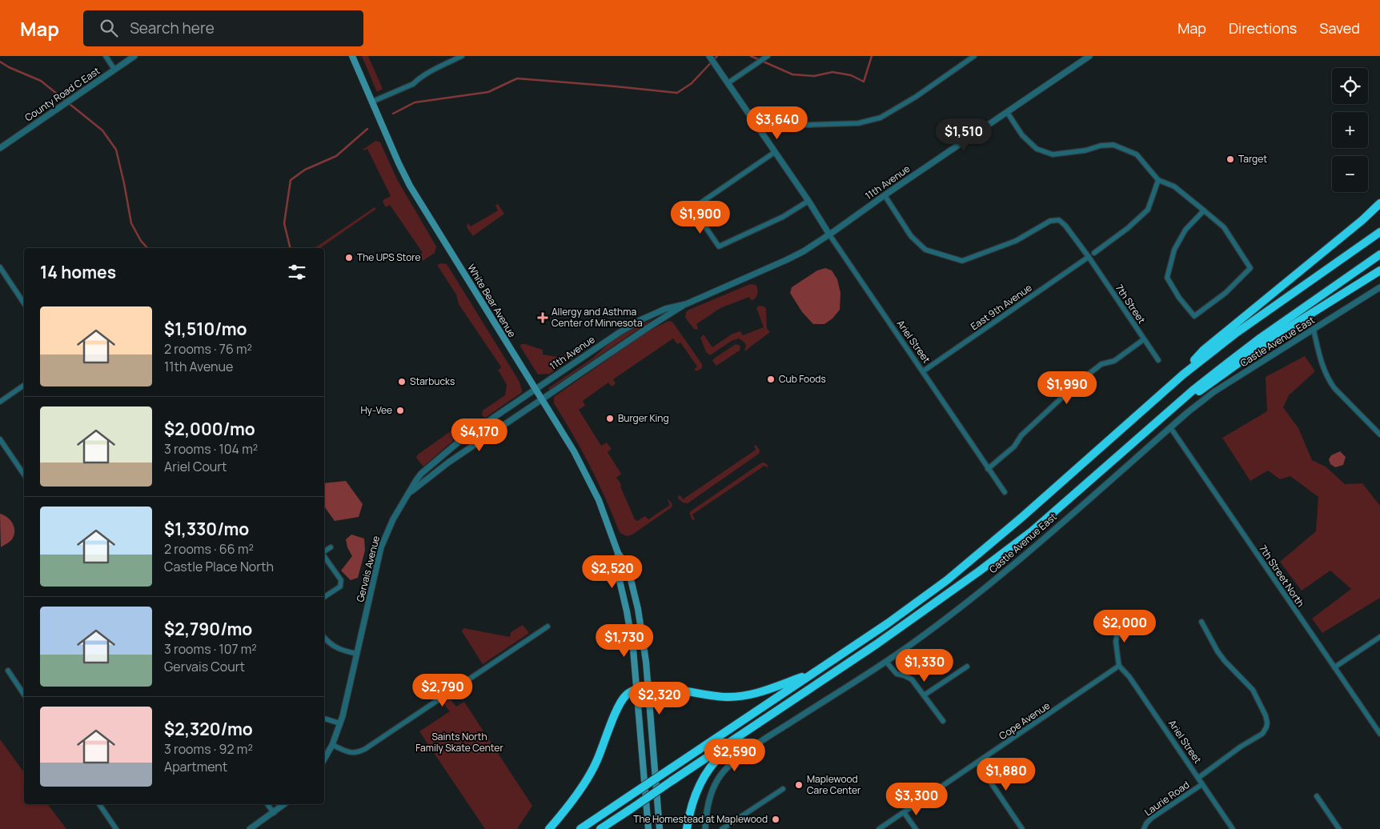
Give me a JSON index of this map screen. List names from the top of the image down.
{
  "streets": {
    "main road": ["White Bear Avenue"],
    "street": [
      "County Road C East",
      "11th Avenue",
      "7th Street",
      "East 9th Avenue",
      "Ariel Street",
      "Castle Avenue East",
      "Gervais Avenue",
      "7th Street North",
      "Cope Avenue",
      "Laurie Road"
    ]
  },
  "crossings": [
    ["11th Avenue", "White Bear Avenue"],
    ["11th Avenue", "7th Street"],
    ["11th Avenue", "Ariel Street"],
    ["11th Avenue", "Gervais Avenue"],
    ["White Bear Avenue", "Gervais Avenue"],
    ["7th Street", "East 9th Avenue"],
    ["East 9th Avenue", "Ariel Street"],
    ["Ariel Street", "Cope Avenue"],
    ["Ariel Street", "Laurie Road"],
    ["Castle Avenue East", "7th Street North"]
  ],
  "parks": ["Saints North Family Skate Center"],
  "places": {
    "other": [
      "Target",
      "The UPS Store",
      "Cub Foods",
      "Starbucks",
      "Hy-Vee",
      "Burger King",
      "Maplewood Care Center",
      "The Homestead at Maplewood"
    ],
    "health": ["Allergy and Asthma Center of Minnesota"]
  },
  "page": {
    "header": "Map",
    "search": "Search here",
    "nav": ["Map", "Directions", "Saved"],
    "map_buttons": ["+", "−"],
    "price": [
      "$3,640",
      "$1,510",
      "$1,900",
      "$1,990",
      "$4,170",
      "$2,520",
      "$2,000",
      "$1,730",
      "$1,330",
      "$2,790",
      "$2,320",
      "$2,590",
      "$1,880",
      "$3,300"
    ],
    "heading": "14 homes",
    "list": [
      {
        "name": "$1,510/mo",
        "note": "2 rooms · 76 m² · 11th Avenue"
      },
      {
        "name": "$2,000/mo",
        "note": "3 rooms · 104 m² · Ariel Court"
      },
      {
        "name": "$1,330/mo",
        "note": "2 rooms · 66 m² · Castle Place North"
      },
      {
        "name": "$2,790/mo",
        "note": "3 rooms · 107 m² · Gervais Court"
      },
      {
        "name": "$2,320/mo",
        "note": "3 rooms · 92 m² · Apartment"
      }
    ]
  }
}
